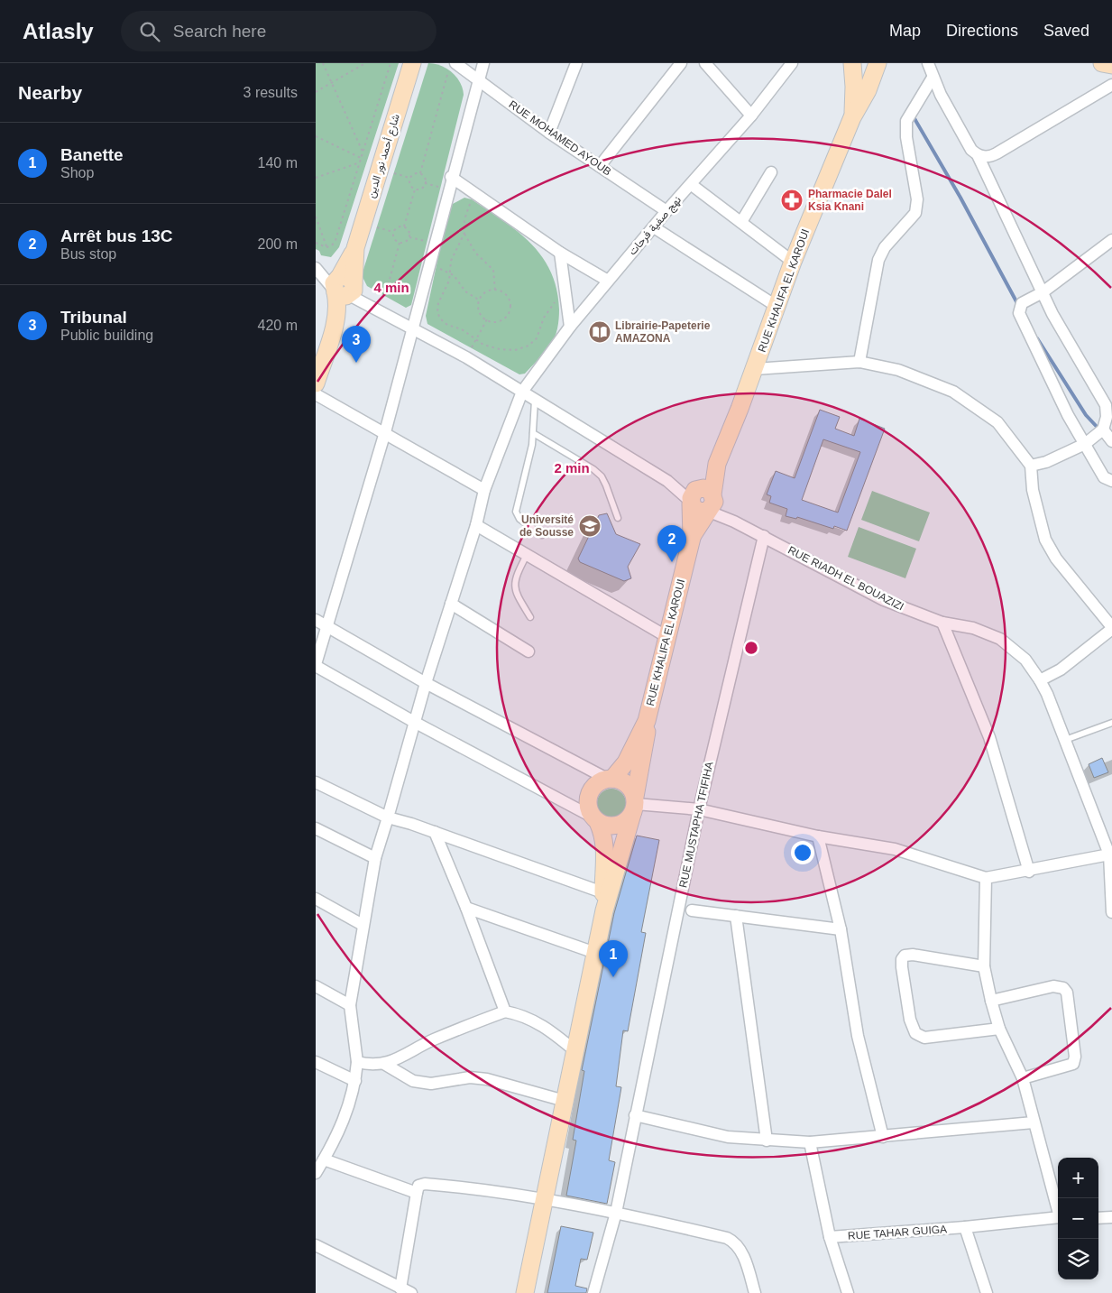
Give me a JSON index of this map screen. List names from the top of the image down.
{
  "streets": {
    "main road": ["شارع أحمد نور الدين", "RUE KHALIFA EL KAROUI"],
    "street": [
      "RUE MOHAMED AYOUB",
      "نهج صفية فرحات",
      "RUE RIADH EL BOUAZIZI",
      "RUE MUSTAPHA TFIFIHA",
      "RUE TAHAR GUIGA"
    ]
  },
  "crossings": [
    ["RUE MOHAMED AYOUB", "نهج صفية فرحات"],
    ["RUE KHALIFA EL KAROUI", "RUE RIADH EL BOUAZIZI"],
    ["RUE RIADH EL BOUAZIZI", "RUE MUSTAPHA TFIFIHA"]
  ],
  "places": {
    "pharmacy": ["Pharmacie Dalel Ksia Knani"],
    "library": ["Librairie-Papeterie AMAZONA"],
    "school or university": ["Université de Sousse"]
  },
  "page": {
    "header": "Atlasly",
    "search": "Search here",
    "nav": ["Map", "Directions", "Saved"],
    "heading": ["Nearby", "3 results"],
    "list": [
      {
        "mark": "1",
        "name": "Banette",
        "note": "Shop",
        "value": "140 m"
      },
      {
        "mark": "2",
        "name": "Arrêt bus 13C",
        "note": "Bus stop",
        "value": "200 m"
      },
      {
        "mark": "3",
        "name": "Tribunal",
        "note": "Public building",
        "value": "420 m"
      }
    ],
    "pins": ["3", "2", "1"],
    "map_buttons": ["+", "−"]
  },
  "rings": ["4 min", "2 min"]
}
